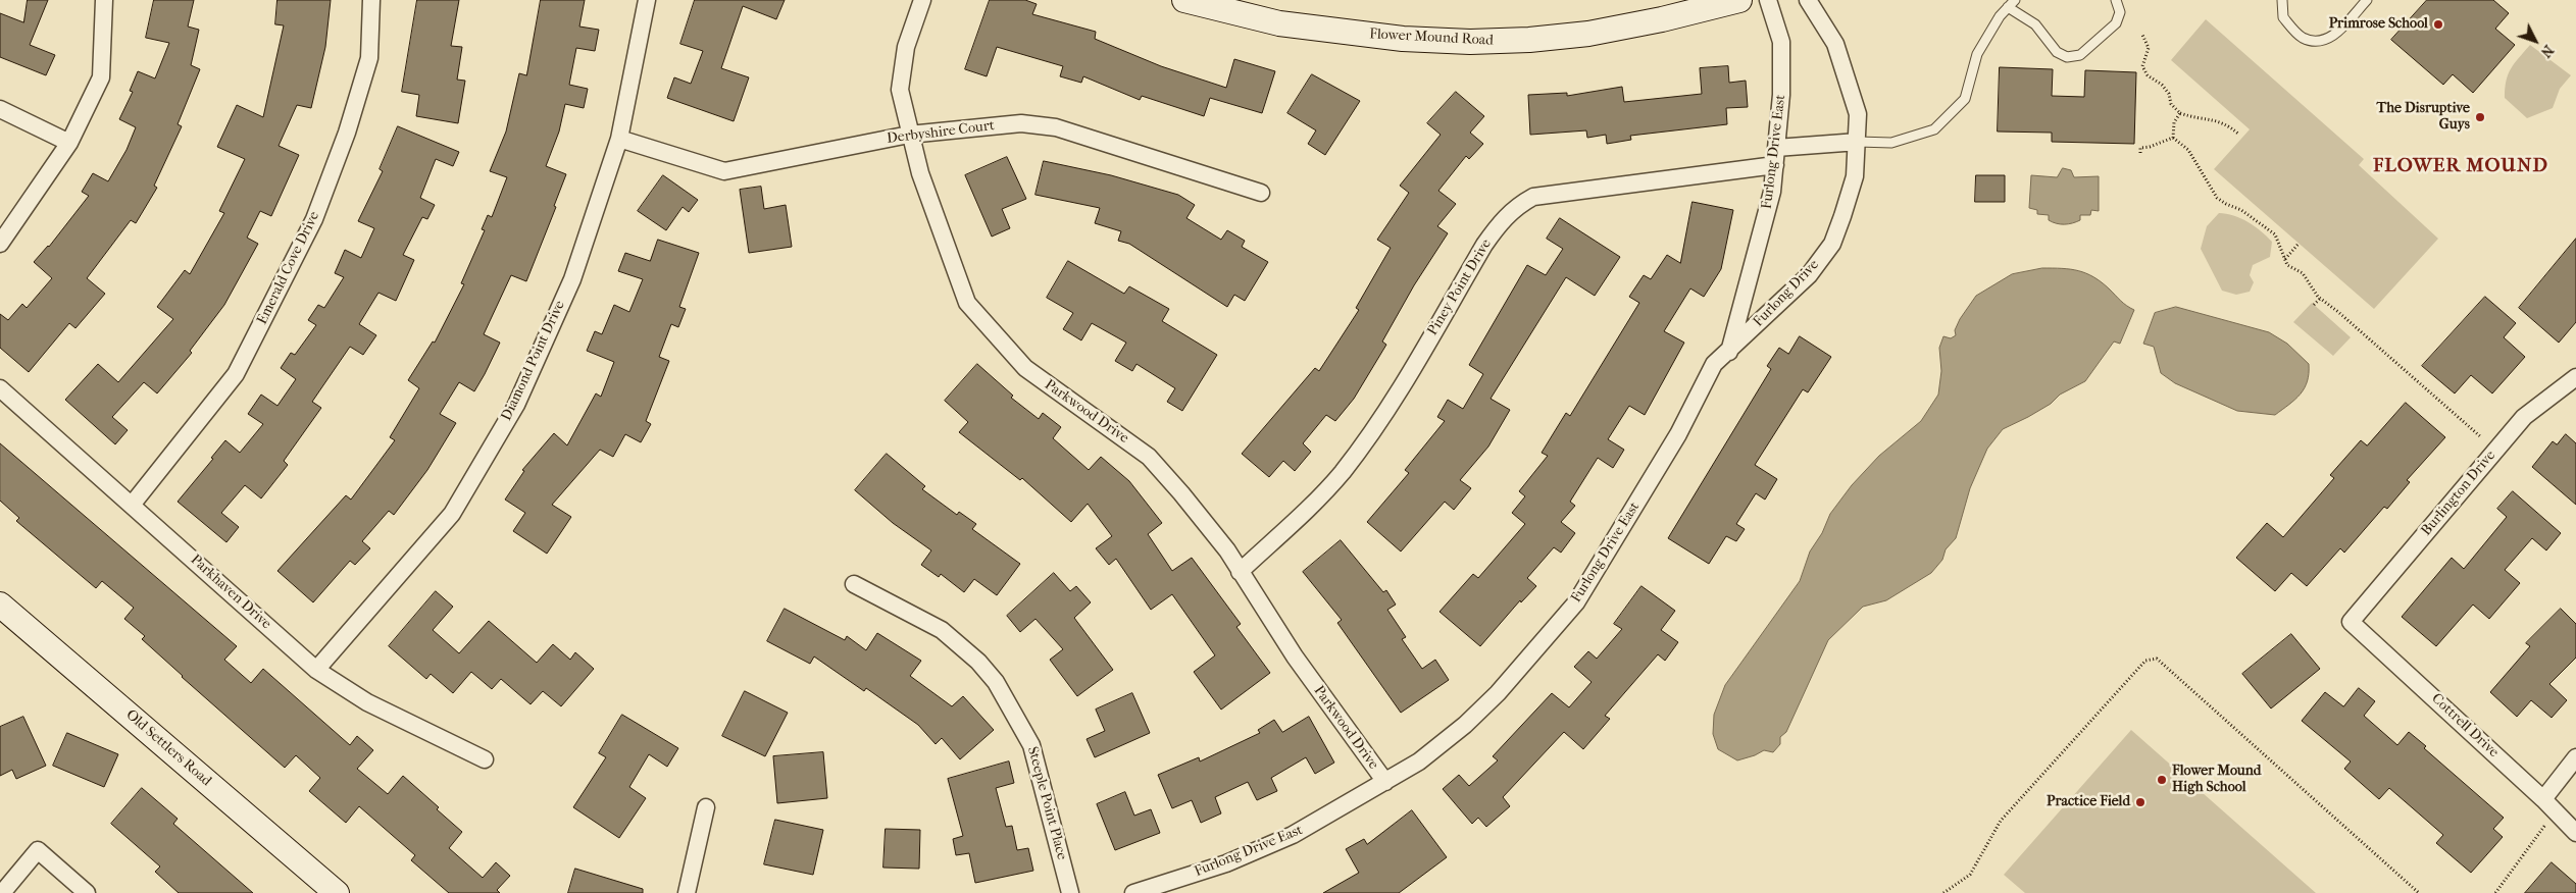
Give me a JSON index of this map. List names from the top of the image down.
{
  "streets": {
    "main road": ["Flower Mound Road", "Old Settlers Road"],
    "street": [
      "Derbyshire Court",
      "Furlong Drive East",
      "Emerald Cove Drive",
      "Piney Point Drive",
      "Furlong Drive",
      "Diamond Point Drive",
      "Parkwood Drive",
      "Burlington Drive",
      "Parkhaven Drive",
      "Cottrell Drive",
      "Steeple Point Place"
    ]
  },
  "crossings": [
    ["Derbyshire Court", "Diamond Point Drive"],
    ["Derbyshire Court", "Parkwood Drive"],
    ["Furlong Drive East", "Piney Point Drive"],
    ["Furlong Drive East", "Furlong Drive"],
    ["Furlong Drive East", "Parkwood Drive"],
    ["Emerald Cove Drive", "Parkhaven Drive"],
    ["Piney Point Drive", "Parkwood Drive"],
    ["Diamond Point Drive", "Parkhaven Drive"],
    ["Burlington Drive", "Cottrell Drive"]
  ],
  "districts": ["FLOWER MOUND"],
  "places": [
    "Primrose School",
    "The Disruptive Guys",
    "Flower Mound High School",
    "Practice Field"
  ],
  "north": "bottom right"
}
